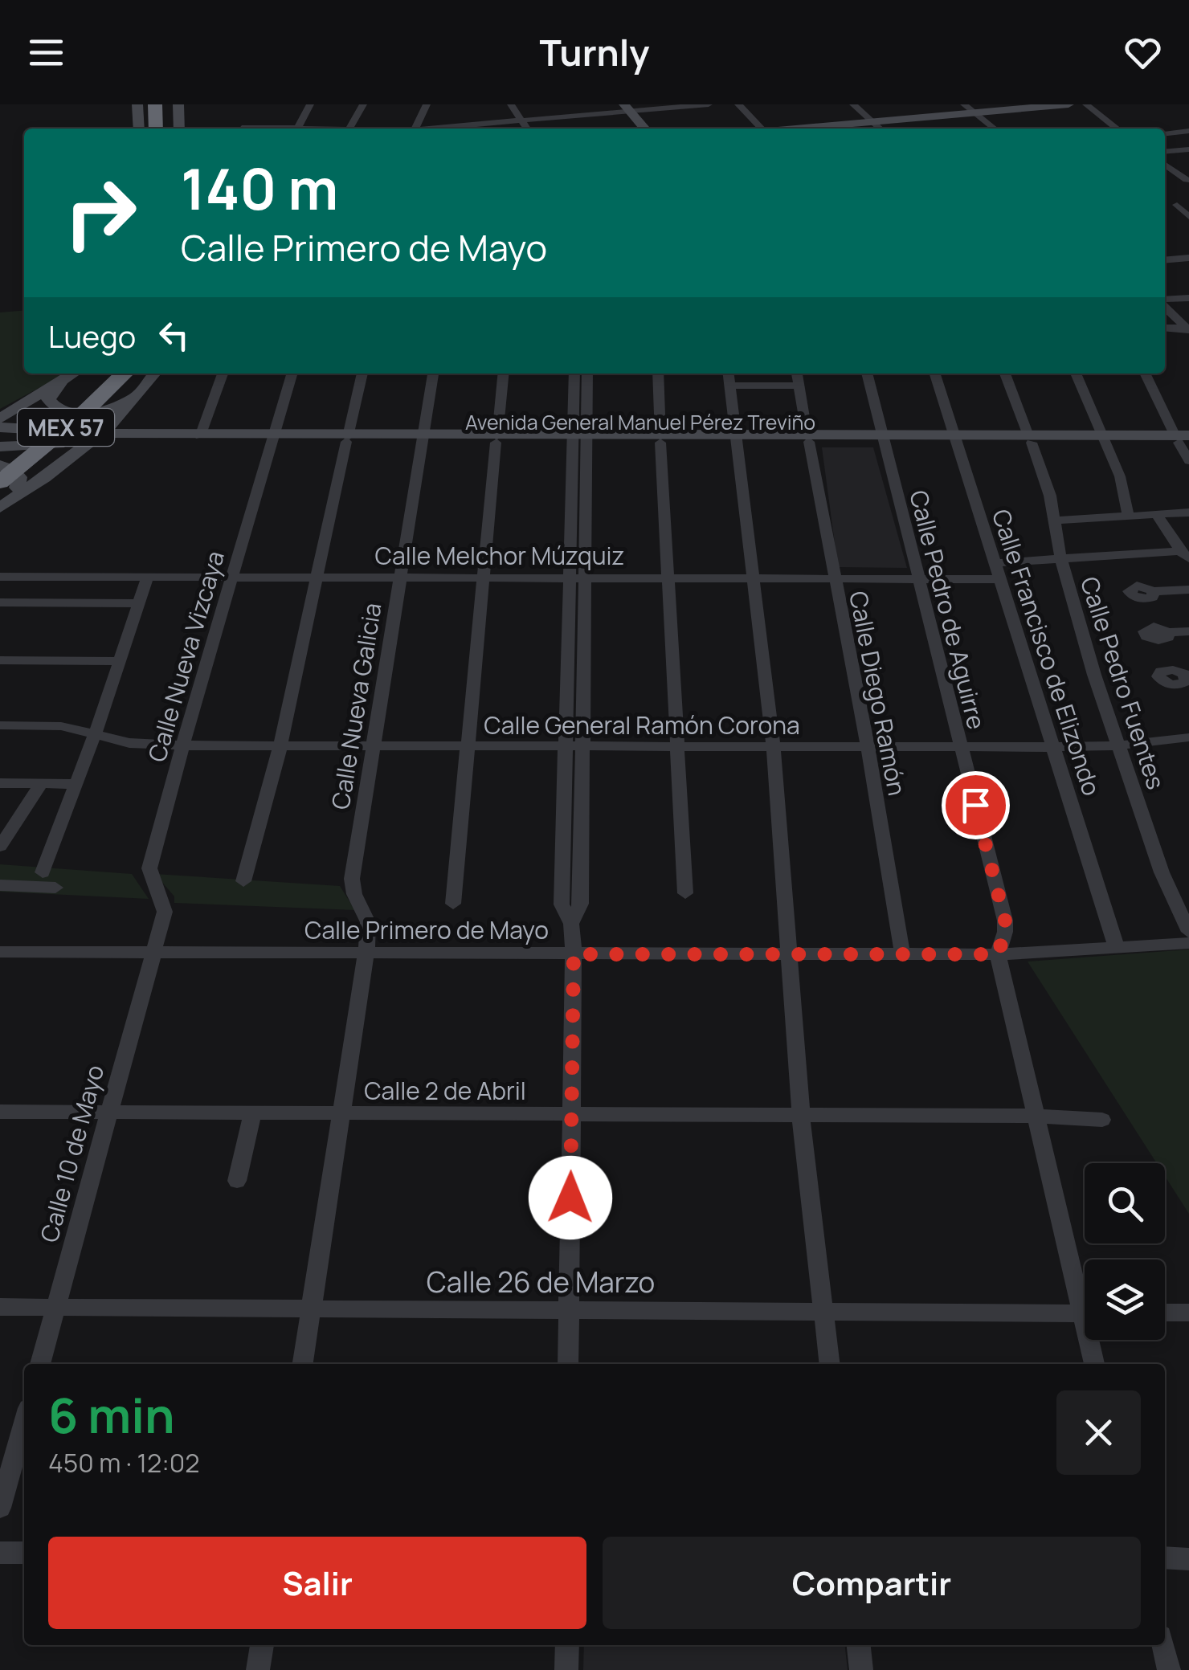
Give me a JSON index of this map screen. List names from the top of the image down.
{
  "streets": {
    "highway": ["MEX 57"],
    "main road": ["Avenida General Manuel Pérez Treviño"],
    "street": [
      "Calle Melchor Múzquiz",
      "Calle Pedro de Aguirre",
      "Calle Francisco de Elizondo",
      "Calle Nueva Vizcaya",
      "Calle Pedro Fuentes",
      "Calle Diego Ramón",
      "Calle Nueva Galicia",
      "Calle General Ramón Corona",
      "Calle Primero de Mayo",
      "Calle 2 de Abril",
      "Calle 10 de Mayo",
      "Calle 26 de Marzo"
    ]
  },
  "crossings": [
    ["Avenida General Manuel Pérez Treviño", "Calle Pedro de Aguirre"],
    ["Avenida General Manuel Pérez Treviño", "Calle Francisco de Elizondo"],
    ["Avenida General Manuel Pérez Treviño", "Calle Nueva Vizcaya"],
    ["Avenida General Manuel Pérez Treviño", "Calle Pedro Fuentes"],
    ["Avenida General Manuel Pérez Treviño", "Calle Diego Ramón"],
    ["Avenida General Manuel Pérez Treviño", "Calle Nueva Galicia"],
    ["Calle Melchor Múzquiz", "Calle Pedro de Aguirre"],
    ["Calle Melchor Múzquiz", "Calle Francisco de Elizondo"],
    ["Calle Melchor Múzquiz", "Calle Nueva Vizcaya"],
    ["Calle Melchor Múzquiz", "Calle Diego Ramón"],
    ["Calle Melchor Múzquiz", "Calle Nueva Galicia"],
    ["Calle Pedro de Aguirre", "Calle General Ramón Corona"],
    ["Calle Pedro de Aguirre", "Calle Primero de Mayo"],
    ["Calle Francisco de Elizondo", "Calle General Ramón Corona"],
    ["Calle Francisco de Elizondo", "Calle Primero de Mayo"],
    ["Calle Nueva Vizcaya", "Calle General Ramón Corona"],
    ["Calle Nueva Vizcaya", "Calle Primero de Mayo"],
    ["Calle Nueva Vizcaya", "Calle 10 de Mayo"],
    ["Calle Pedro Fuentes", "Calle General Ramón Corona"],
    ["Calle Diego Ramón", "Calle General Ramón Corona"],
    ["Calle Diego Ramón", "Calle Primero de Mayo"],
    ["Calle Nueva Galicia", "Calle General Ramón Corona"],
    ["Calle Nueva Galicia", "Calle Primero de Mayo"],
    ["Calle Nueva Galicia", "Calle 2 de Abril"],
    ["Calle Nueva Galicia", "Calle 26 de Marzo"],
    ["Calle Primero de Mayo", "Calle 10 de Mayo"],
    ["Calle 2 de Abril", "Calle 10 de Mayo"],
    ["Calle 10 de Mayo", "Calle 26 de Marzo"]
  ],
  "page": {
    "header": "Turnly",
    "turn": ["140 m", "Calle Primero de Mayo"],
    "then": "Luego",
    "heading": ["6 min", "450 m · 12:02"],
    "buttons": ["Salir", "Compartir"]
  }
}
